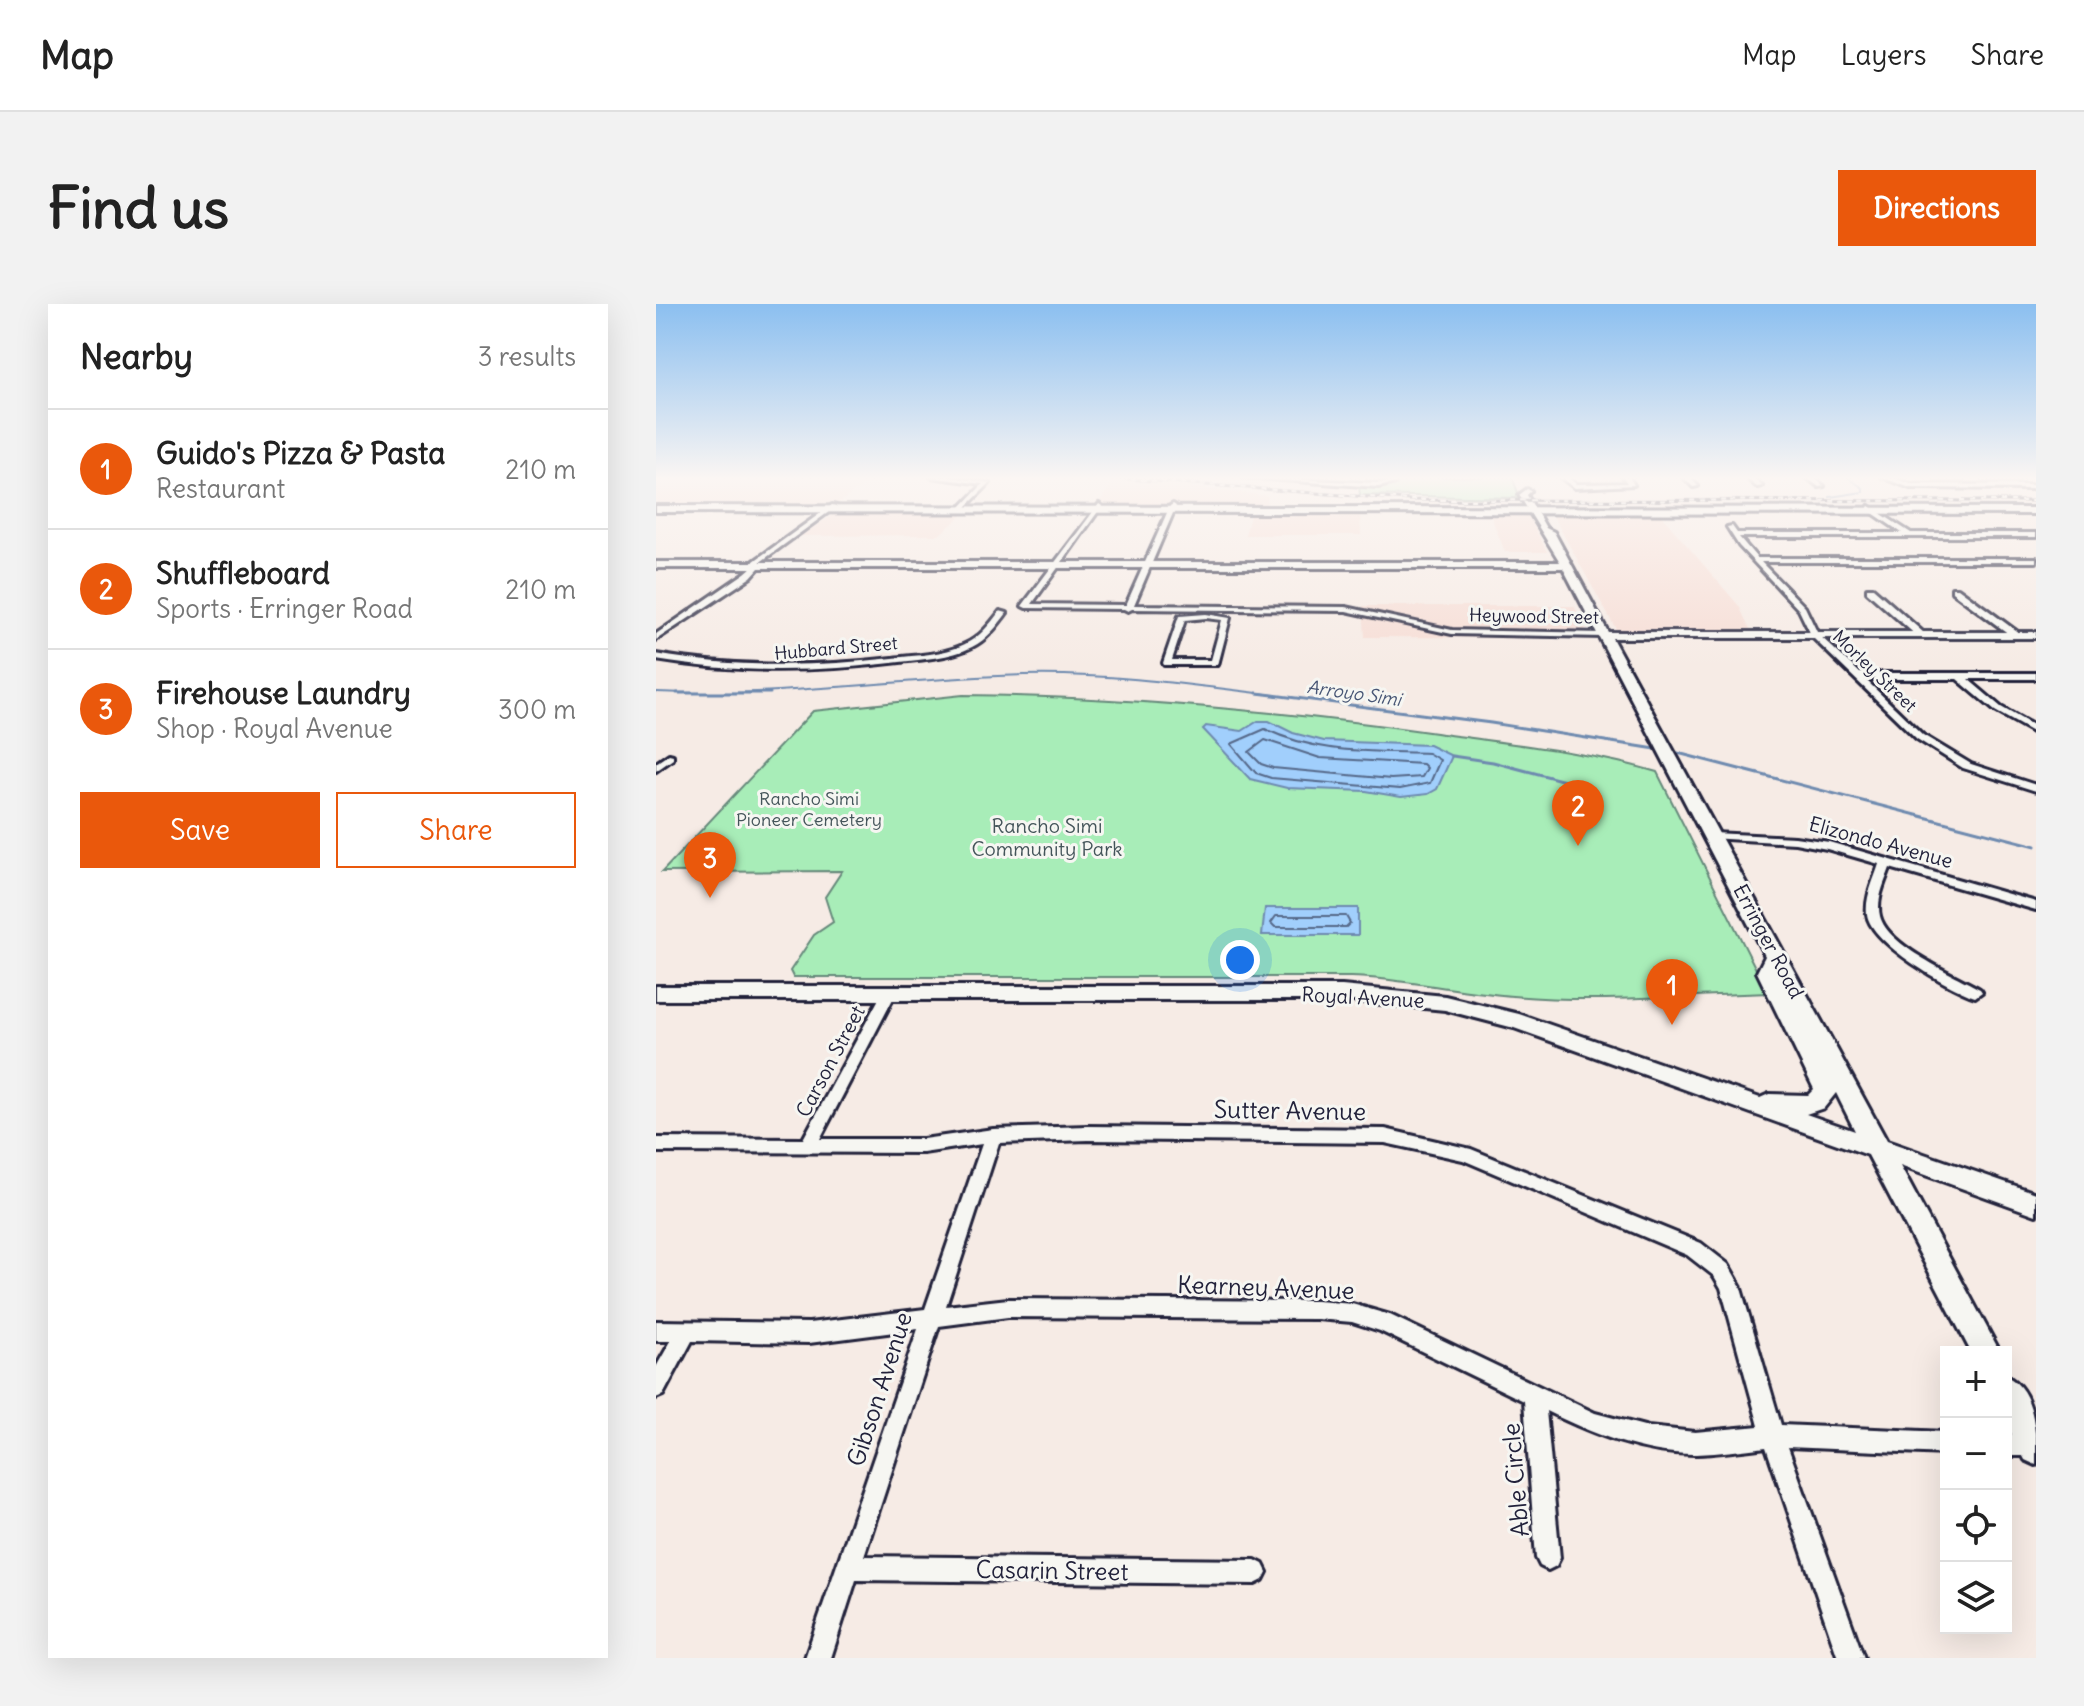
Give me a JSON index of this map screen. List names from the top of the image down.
{
  "streets": {
    "main road": ["Heywood Street", "Erringer Road", "Royal Avenue"],
    "street": [
      "Hubbard Street",
      "Morley Street",
      "Elizondo Avenue",
      "Carson Street",
      "Sutter Avenue",
      "Kearney Avenue",
      "Gibson Avenue",
      "Able Circle",
      "Casarin Street"
    ]
  },
  "crossings": [
    ["Heywood Street", "Hubbard Street"],
    ["Heywood Street", "Morley Street"],
    ["Heywood Street", "Erringer Road"],
    ["Elizondo Avenue", "Erringer Road"],
    ["Erringer Road", "Royal Avenue"],
    ["Royal Avenue", "Carson Street"],
    ["Carson Street", "Sutter Avenue"],
    ["Sutter Avenue", "Kearney Avenue"],
    ["Sutter Avenue", "Gibson Avenue"],
    ["Kearney Avenue", "Gibson Avenue"],
    ["Kearney Avenue", "Able Circle"],
    ["Gibson Avenue", "Casarin Street"]
  ],
  "water": ["Arroyo Simi"],
  "parks": ["Rancho Simi Pioneer Cemetery", "Rancho Simi Community Park"],
  "page": {
    "header": "Map",
    "nav": ["Map", "Layers", "Share"],
    "buttons": [
      "Directions",
      ["Save", "Share"]
    ],
    "title": "Find us",
    "heading": ["Nearby", "3 results"],
    "list": [
      {
        "mark": "1",
        "name": "Guido's Pizza & Pasta",
        "note": "Restaurant",
        "value": "210 m"
      },
      {
        "mark": "2",
        "name": "Shuffleboard",
        "note": "Sports · Erringer Road",
        "value": "210 m"
      },
      {
        "mark": "3",
        "name": "Firehouse Laundry",
        "note": "Shop · Royal Avenue",
        "value": "300 m"
      }
    ],
    "pins": ["2", "3", "1"],
    "map_buttons": ["+", "−"]
  }
}
